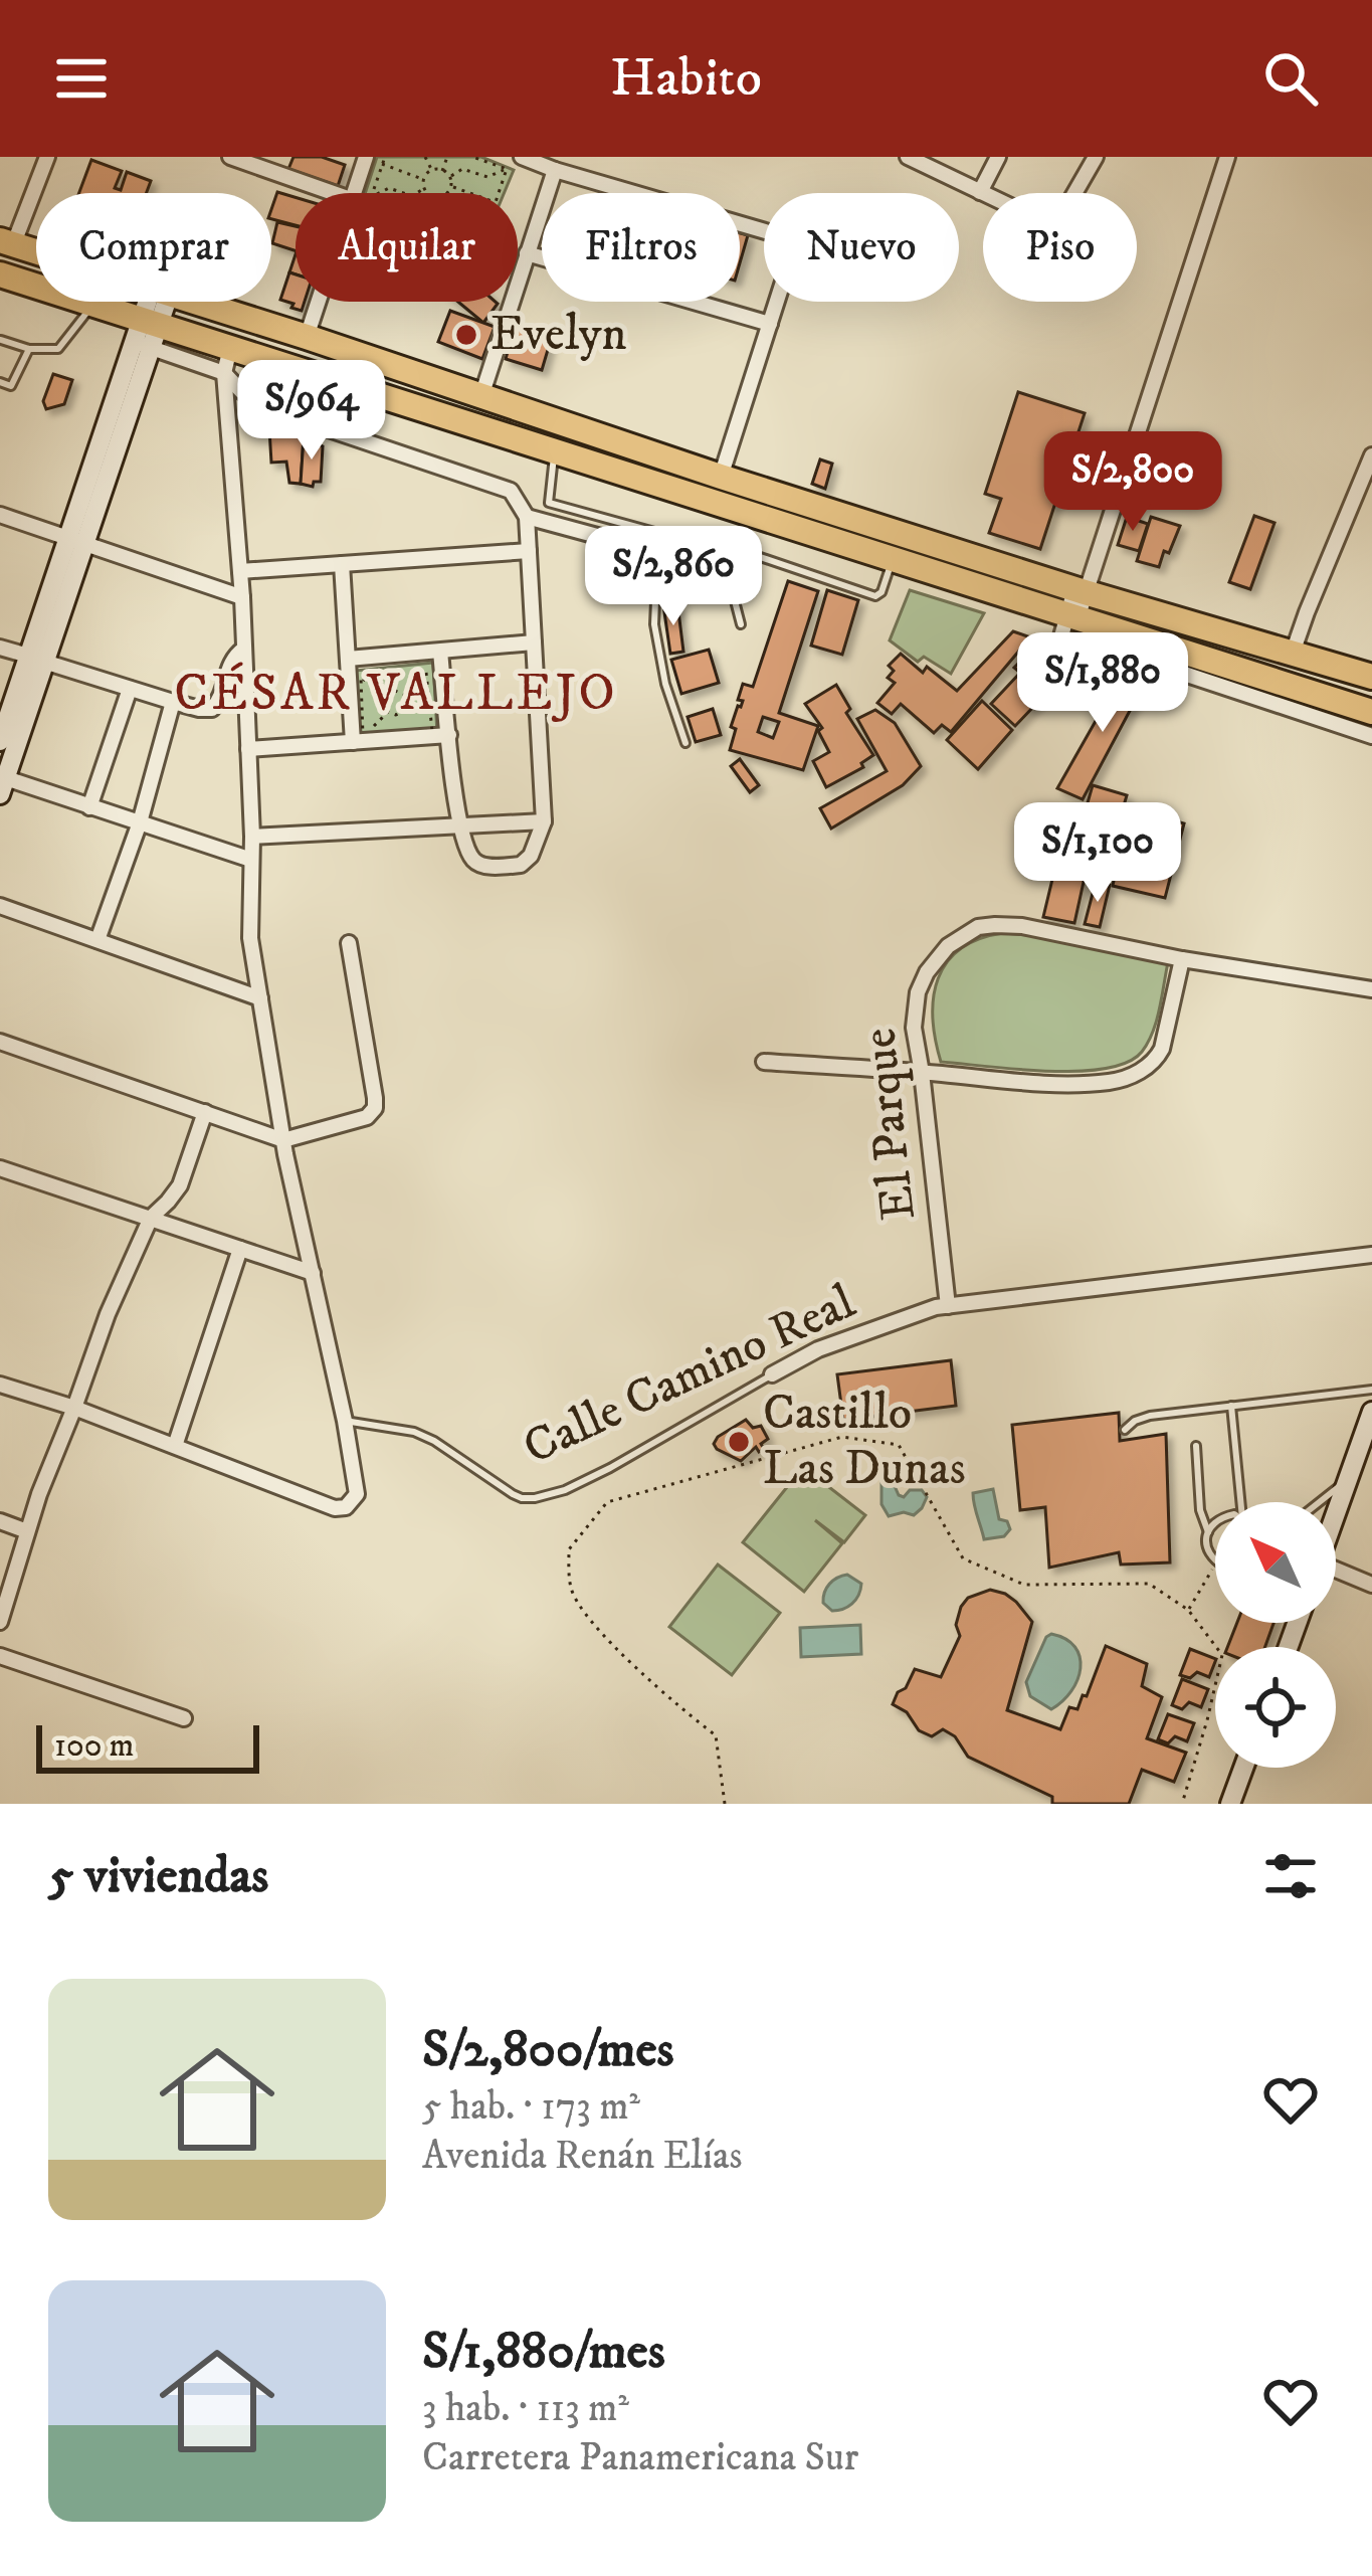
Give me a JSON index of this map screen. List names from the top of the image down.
{
  "streets": {
    "street": ["El Parque", "Calle Camino Real"]
  },
  "crossings": [
    ["El Parque", "Calle Camino Real"]
  ],
  "districts": ["CÉSAR VALLEJO"],
  "places": ["Evelyn", "Castillo Las Dunas"],
  "scale_bar": "100 m",
  "north": "top left",
  "page": {
    "header": "Habito",
    "chip": [
      "Comprar",
      "Alquilar",
      "Filtros",
      "Nuevo",
      "Piso"
    ],
    "price": [
      "S/964",
      "S/2,800",
      "S/2,860",
      "S/1,880",
      "S/1,100"
    ],
    "scale": "100 m",
    "heading": "5 viviendas",
    "list": [
      {
        "name": "S/2,800/mes",
        "note": "5 hab. · 173 m² · Avenida Renán Elías"
      },
      {
        "name": "S/1,880/mes",
        "note": "3 hab. · 113 m² · Carretera Panamericana Sur"
      }
    ]
  }
}
